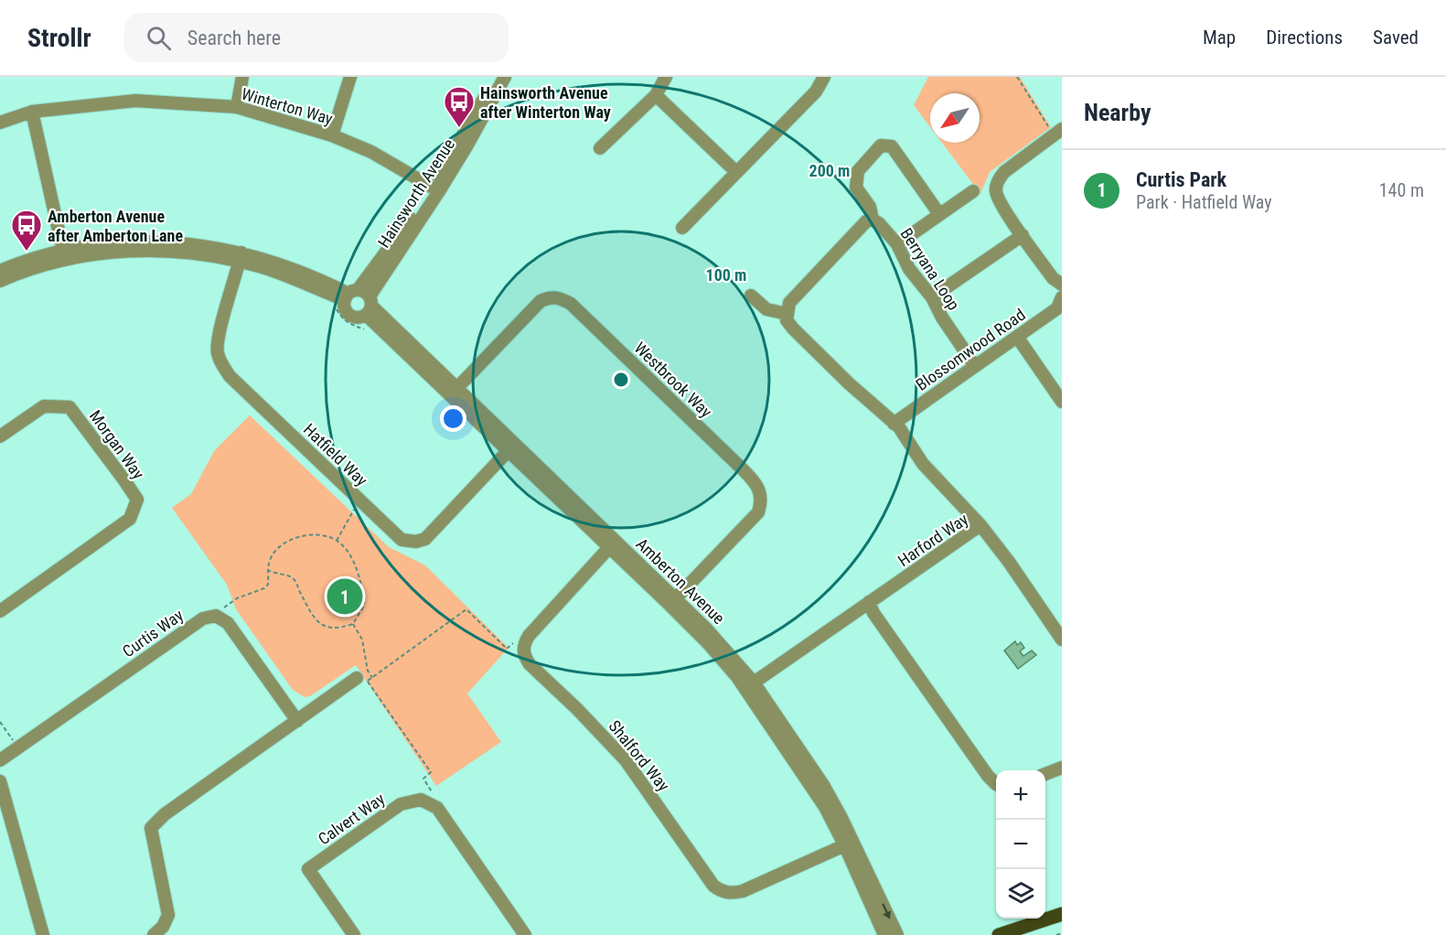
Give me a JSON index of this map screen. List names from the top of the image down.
{
  "streets": {
    "street": [
      "Winterton Way",
      "Hainsworth Avenue",
      "Berryana Loop",
      "Blossomwood Road",
      "Westbrook Way",
      "Morgan Way",
      "Hatfield Way",
      "Harford Way",
      "Amberton Avenue",
      "Curtis Way",
      "Shalford Way",
      "Calvert Way"
    ]
  },
  "crossings": [
    ["Winterton Way", "Hainsworth Avenue"],
    ["Hainsworth Avenue", "Amberton Avenue"],
    ["Berryana Loop", "Blossomwood Road"],
    ["Westbrook Way", "Amberton Avenue"],
    ["Hatfield Way", "Amberton Avenue"],
    ["Harford Way", "Amberton Avenue"],
    ["Amberton Avenue", "Shalford Way"]
  ],
  "places": {
    "bus stop": ["Hainsworth Avenue after Winterton Way", "Amberton Avenue after Amberton Lane"]
  },
  "north": "bottom left",
  "page": {
    "header": "Strollr",
    "search": "Search here",
    "nav": ["Map", "Directions", "Saved"],
    "heading": "Nearby",
    "list": [
      {
        "mark": "1",
        "name": "Curtis Park",
        "note": "Park · Hatfield Way",
        "value": "140 m"
      }
    ],
    "pins": "1",
    "map_buttons": ["+", "−"]
  },
  "rings": ["200 m", "100 m"]
}
